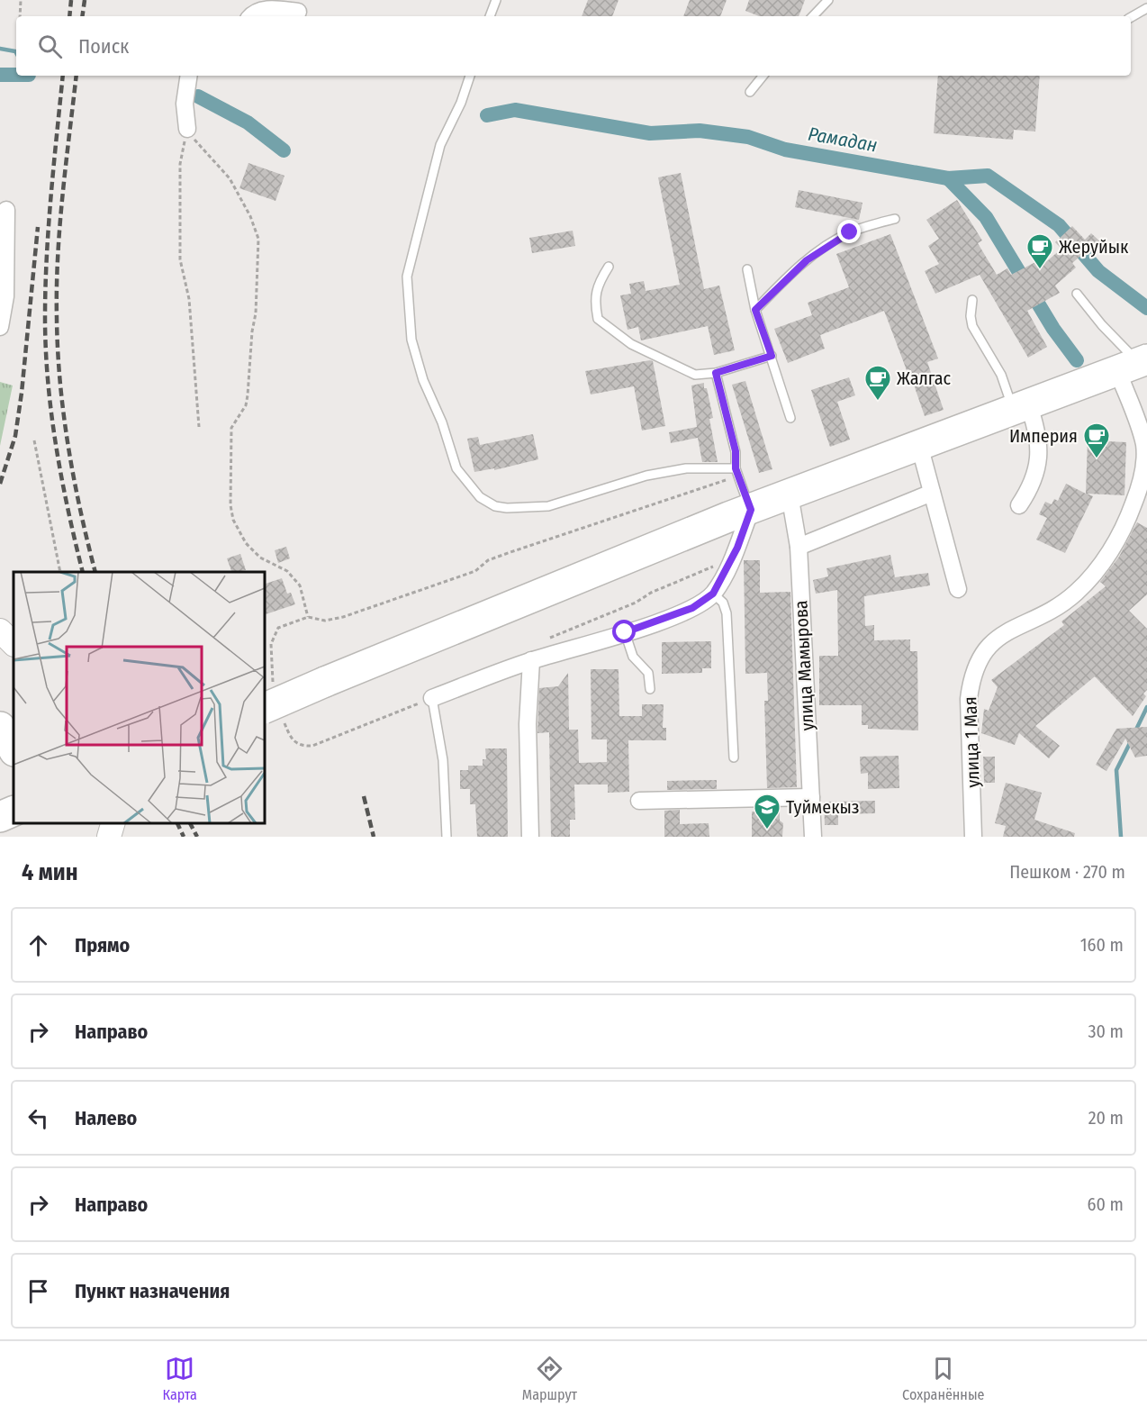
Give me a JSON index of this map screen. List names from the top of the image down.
{
  "streets": {
    "street": ["улица Мамырова", "улица 1 Мая"]
  },
  "water": ["Рамадан"],
  "places": {
    "cafe": ["Жеруйык", "Жалгас", "Империя"],
    "school or university": ["Туймекыз"]
  },
  "page": {
    "search": "Поиск",
    "heading": ["4 мин", "Пешком · 270 m"],
    "list": [
      ["Прямо", "160 m"],
      ["Направо", "30 m"],
      ["Налево", "20 m"],
      ["Направо", "60 m"],
      "Пункт назначения"
    ],
    "nav": ["Карта", "Маршрут", "Сохранённые"]
  }
}
